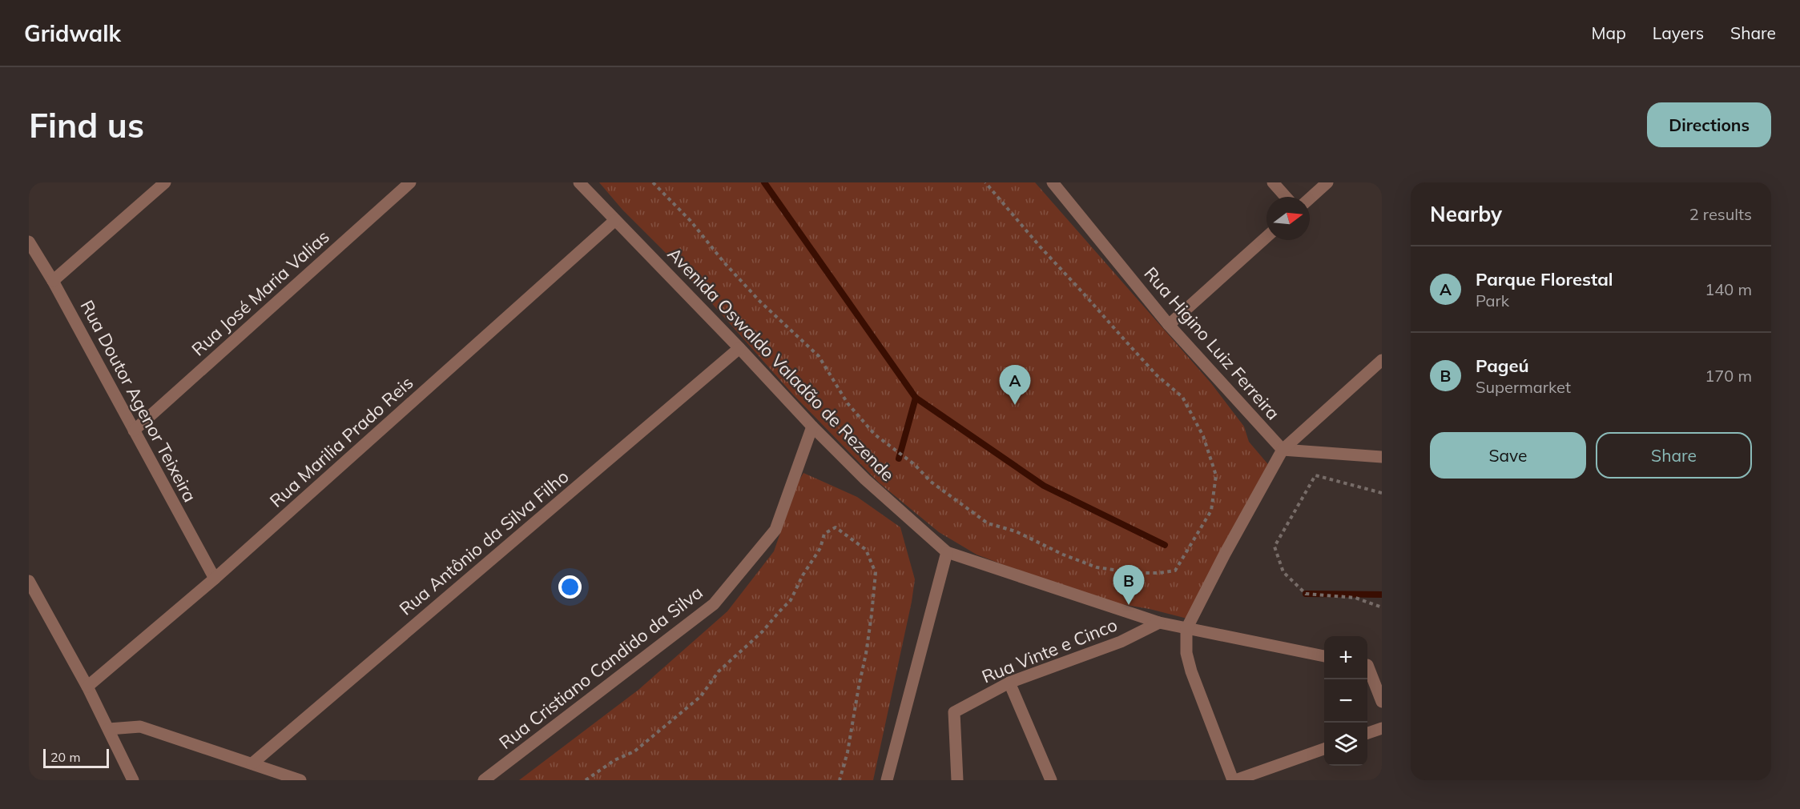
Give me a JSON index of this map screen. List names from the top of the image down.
{
  "streets": {
    "street": [
      "Rua José Maria Valias",
      "Rua Higino Luiz Ferreira",
      "Avenida Oswaldo Valadão de Rezende",
      "Rua Doutor Agenor Teixeira",
      "Rua Marilia Prado Reis",
      "Rua Antônio da Silva Filho",
      "Rua Vinte e Cinco",
      "Rua Cristiano Candido da Silva"
    ]
  },
  "crossings": [
    ["Rua José Maria Valias", "Rua Doutor Agenor Teixeira"],
    ["Avenida Oswaldo Valadão de Rezende", "Rua Marilia Prado Reis"],
    ["Avenida Oswaldo Valadão de Rezende", "Rua Antônio da Silva Filho"],
    ["Avenida Oswaldo Valadão de Rezende", "Rua Vinte e Cinco"],
    ["Avenida Oswaldo Valadão de Rezende", "Rua Cristiano Candido da Silva"],
    ["Rua Doutor Agenor Teixeira", "Rua Marilia Prado Reis"]
  ],
  "scale_bar": "20 m",
  "north": "right",
  "page": {
    "header": "Gridwalk",
    "nav": ["Map", "Layers", "Share"],
    "buttons": [
      "Directions",
      ["Save", "Share"]
    ],
    "title": "Find us",
    "heading": ["Nearby", "2 results"],
    "list": [
      {
        "mark": "A",
        "name": "Parque Florestal",
        "note": "Park",
        "value": "140 m"
      },
      {
        "mark": "B",
        "name": "Pageú",
        "note": "Supermarket",
        "value": "170 m"
      }
    ],
    "pins": ["A", "B"],
    "map_buttons": ["+", "−"],
    "scale": "20 m"
  }
}
